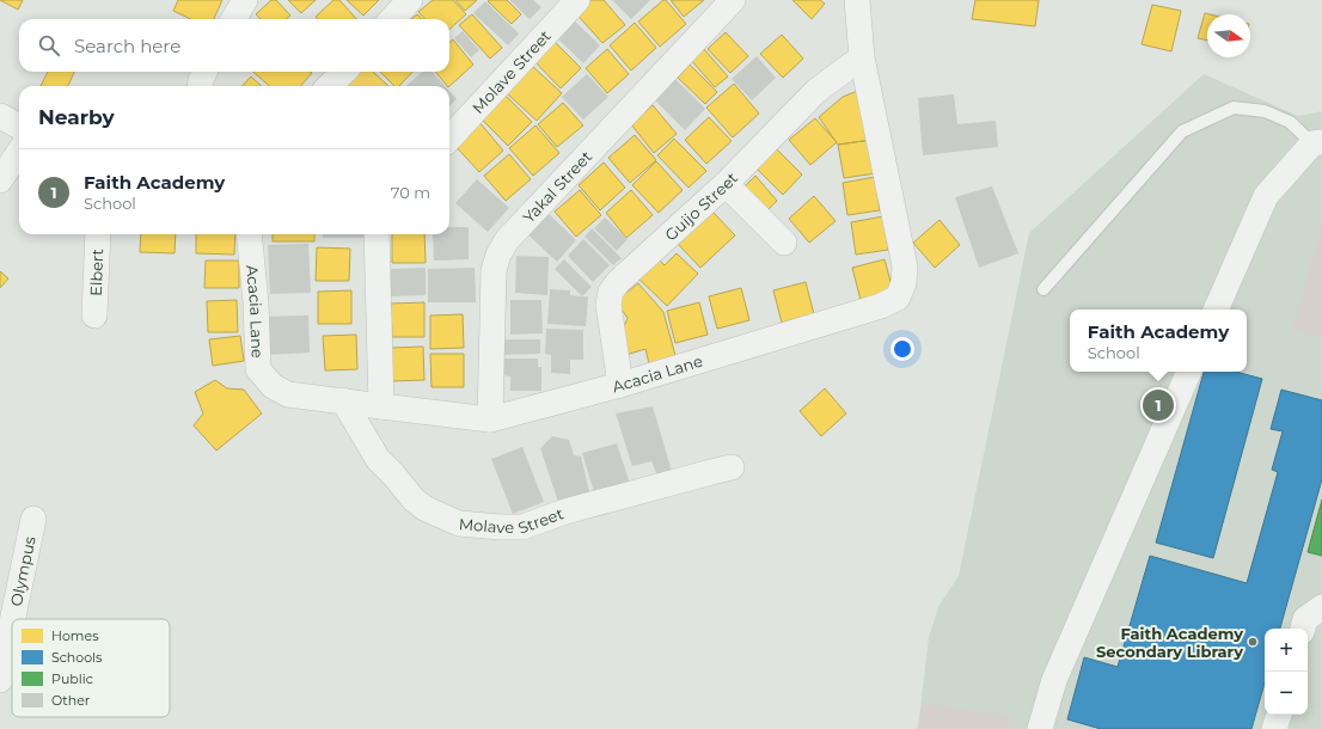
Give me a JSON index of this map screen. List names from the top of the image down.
{
  "streets": {
    "street": [
      "Molave Street",
      "Yakal Street",
      "Guijo Street",
      "Elbert",
      "Acacia Lane",
      "Olympus"
    ]
  },
  "crossings": [
    ["Molave Street", "Acacia Lane"],
    ["Yakal Street", "Acacia Lane"],
    ["Guijo Street", "Acacia Lane"]
  ],
  "places": ["Faith Academy Secondary Library"],
  "legend": [
    "Homes",
    "Schools",
    "Public",
    "Other"
  ],
  "north": "right",
  "page": {
    "search": "Search here",
    "heading": "Nearby",
    "list": [
      {
        "mark": "1",
        "name": "Faith Academy",
        "note": "School",
        "value": "70 m"
      }
    ],
    "popup": ["Faith Academy", "School"],
    "pins": "1",
    "map_buttons": ["+", "−"]
  }
}
